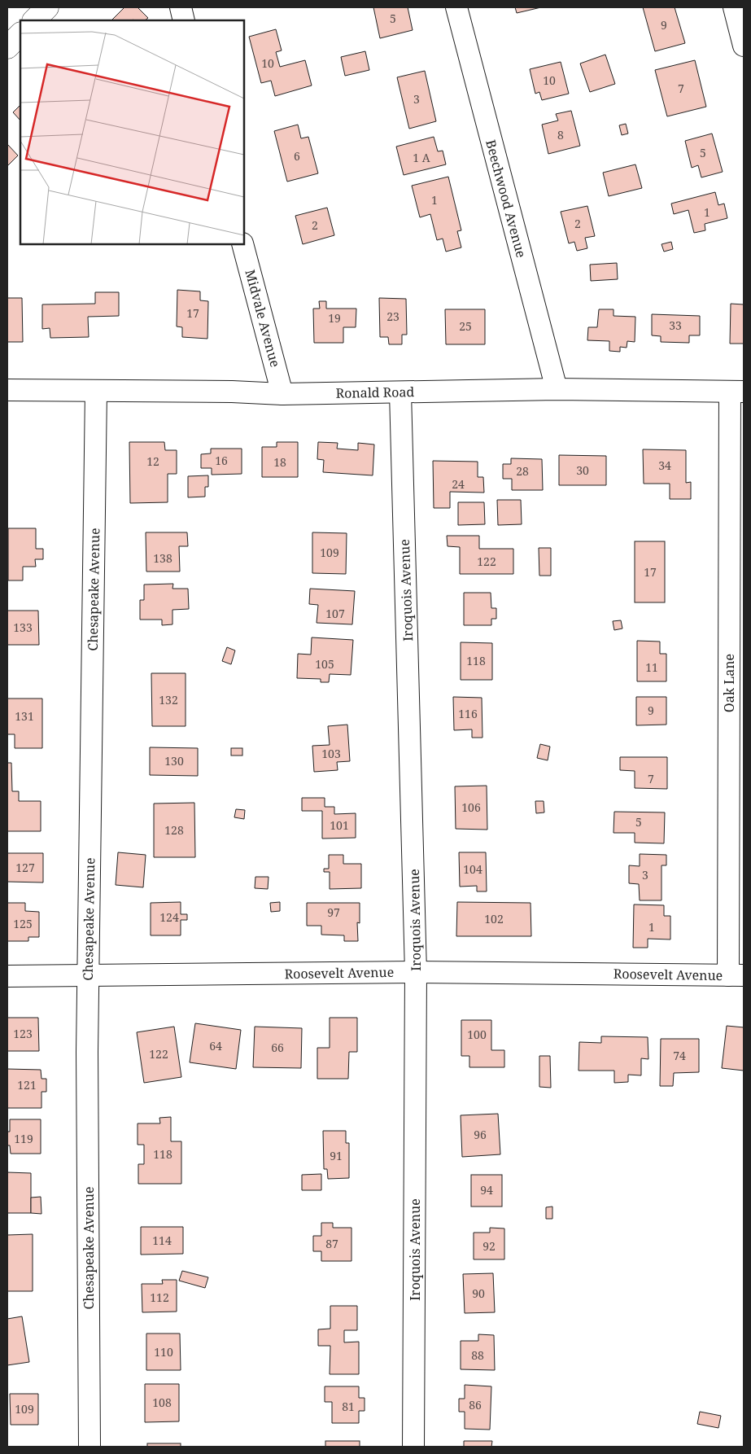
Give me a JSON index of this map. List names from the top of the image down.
{
  "streets": {
    "street": [
      "Beechwood Avenue",
      "Midvale Avenue",
      "Ronald Road",
      "Chesapeake Avenue",
      "Iroquois Avenue",
      "Oak Lane",
      "Roosevelt Avenue"
    ]
  },
  "crossings": [
    ["Beechwood Avenue", "Ronald Road"],
    ["Midvale Avenue", "Ronald Road"],
    ["Ronald Road", "Chesapeake Avenue"],
    ["Ronald Road", "Iroquois Avenue"],
    ["Ronald Road", "Oak Lane"],
    ["Chesapeake Avenue", "Roosevelt Avenue"],
    ["Iroquois Avenue", "Roosevelt Avenue"],
    ["Oak Lane", "Roosevelt Avenue"]
  ],
  "house_numbers": [
    "5",
    "9",
    "10",
    "10",
    "7",
    "3",
    "8",
    "5",
    "6",
    "1 A",
    "1",
    "1",
    "2",
    "2",
    "17",
    "23",
    "19",
    "33",
    "25",
    "16",
    "12",
    "18",
    "34",
    "30",
    "28",
    "24",
    "109",
    "138",
    "122",
    "17",
    "107",
    "133",
    "118",
    "105",
    "11",
    "132",
    "9",
    "116",
    "131",
    "103",
    "130",
    "7",
    "106",
    "5",
    "101",
    "128",
    "127",
    "104",
    "3",
    "97",
    "124",
    "102",
    "125",
    "1",
    "123",
    "100",
    "64",
    "66",
    "122",
    "74",
    "121",
    "96",
    "119",
    "118",
    "91",
    "94",
    "114",
    "87",
    "92",
    "90",
    "112",
    "110",
    "88",
    "108",
    "86",
    "81",
    "109"
  ]
}
